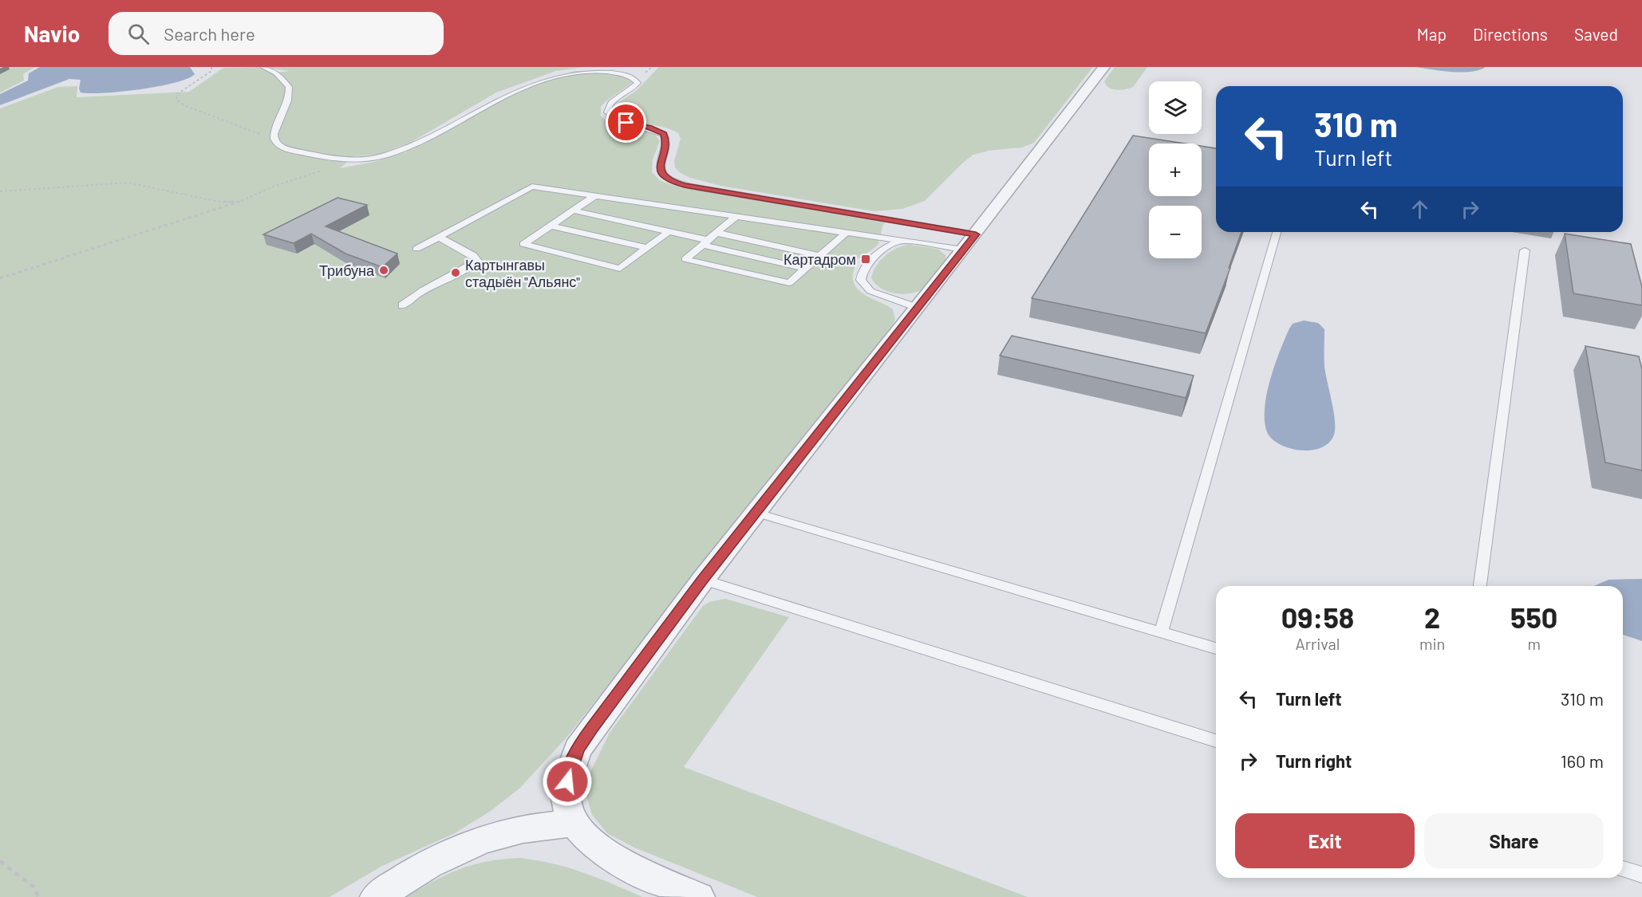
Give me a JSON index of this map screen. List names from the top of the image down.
{
  "places": {
    "transit": ["Картадром"],
    "other": ["Трибуна", "Картынгавы стадыён \"Альянс\""]
  },
  "page": {
    "header": "Navio",
    "search": "Search here",
    "nav": ["Map", "Directions", "Saved"],
    "map_buttons": ["+", "−"],
    "turn": ["310 m", "Turn left"],
    "eta": [
      "09:58",
      "Arrival",
      "2",
      "min",
      "550",
      "m"
    ],
    "list": [
      {
        "name": "Turn left",
        "value": "310 m"
      },
      {
        "name": "Turn right",
        "value": "160 m"
      }
    ],
    "buttons": ["Exit", "Share"]
  }
}
